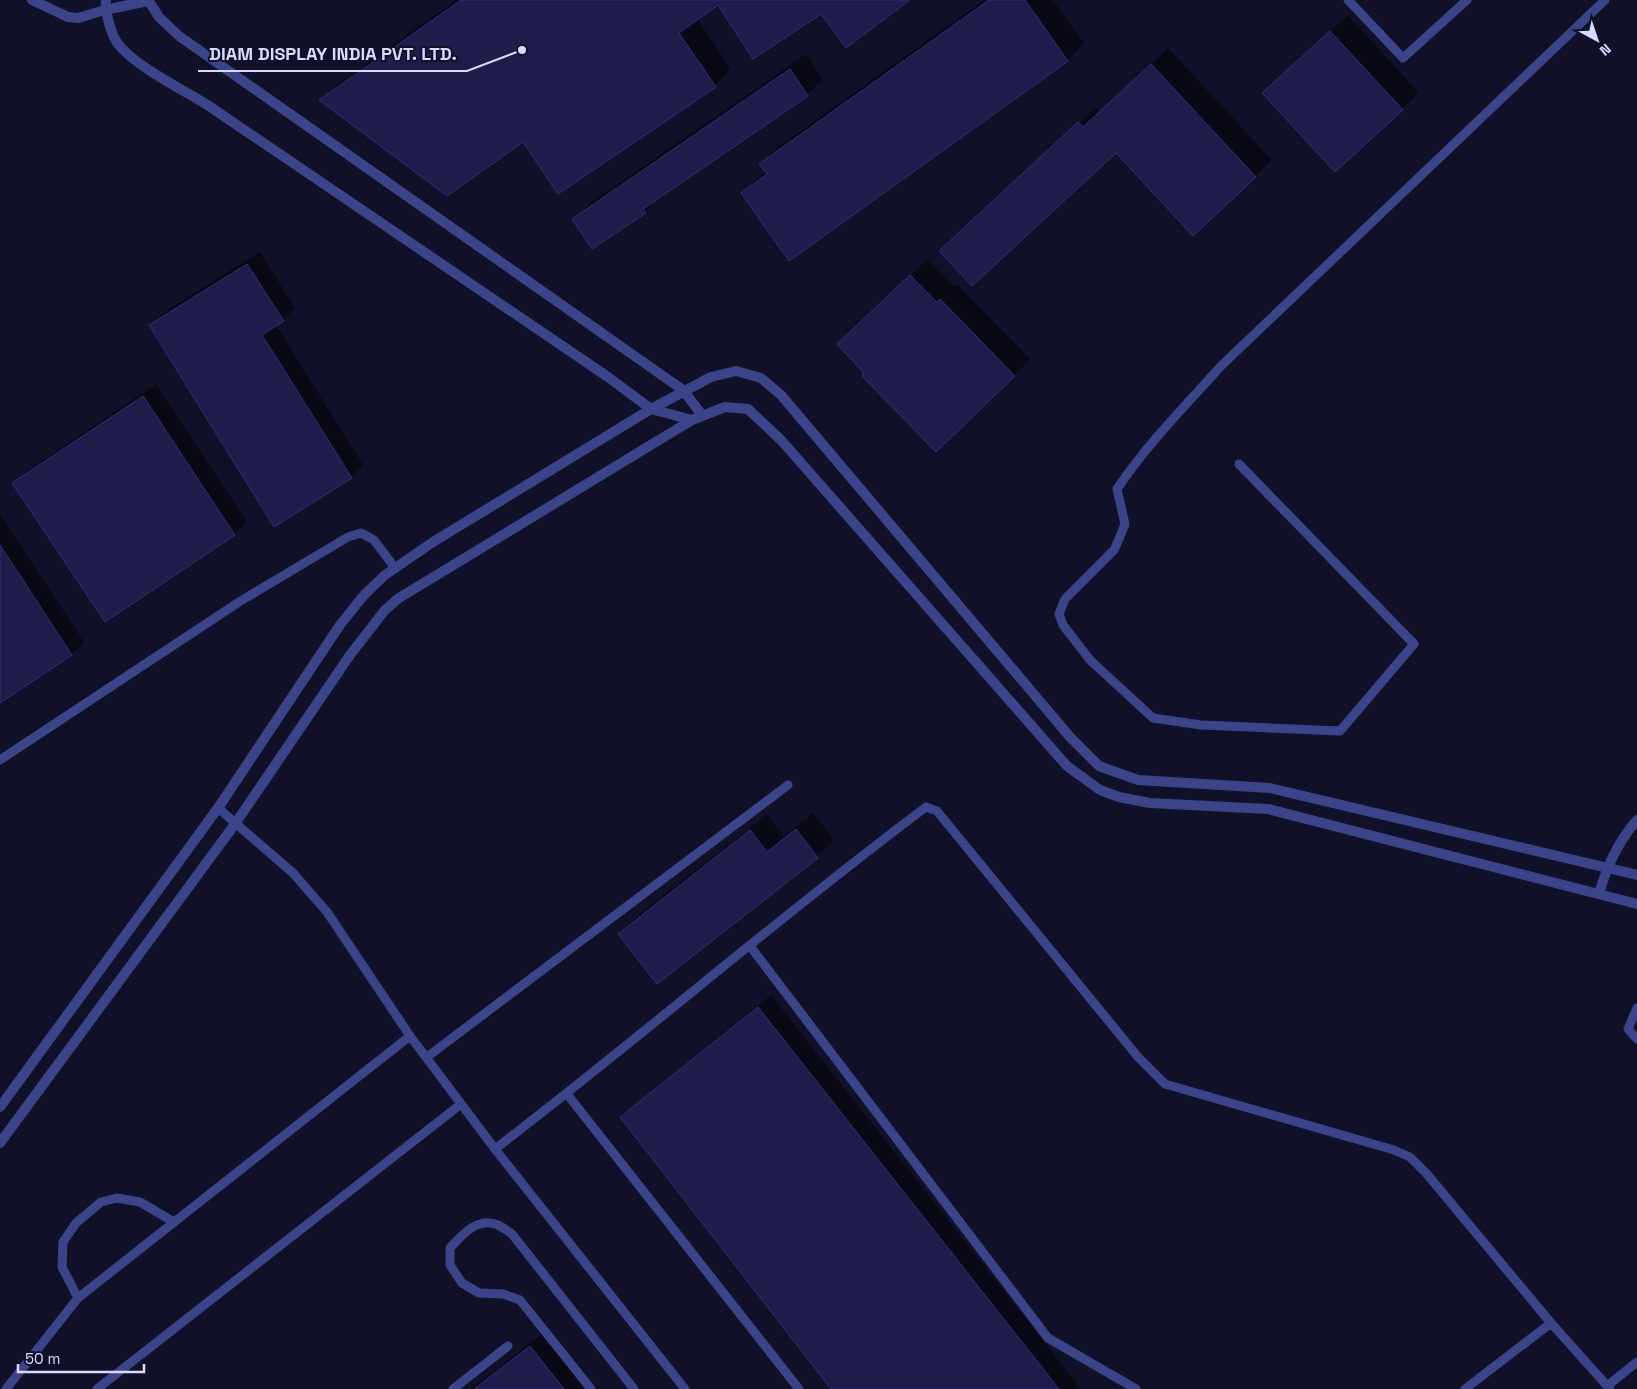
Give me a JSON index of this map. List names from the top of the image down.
{
  "places": ["DIAM DISPLAY INDIA PVT. LTD."],
  "scale_bar": "50 m",
  "north": "bottom right"
}
